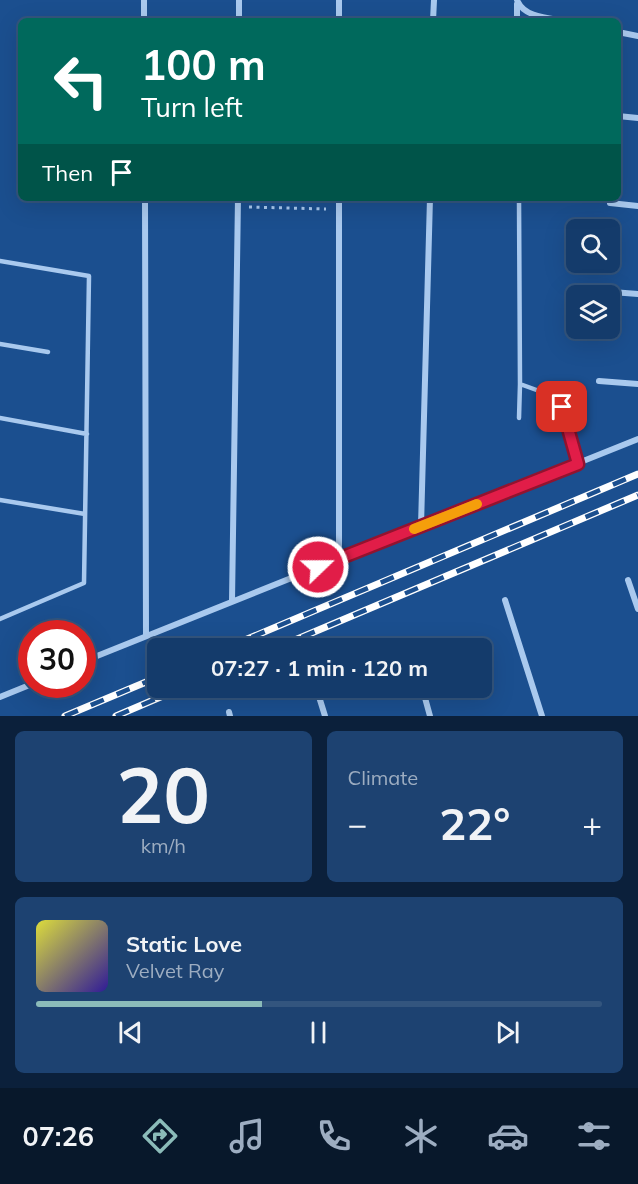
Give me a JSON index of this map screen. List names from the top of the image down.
{
  "page": {
    "turn": ["100 m", "Turn left"],
    "then": "Then",
    "limit": "30",
    "trip": "07:27 · 1 min · 120 m",
    "tile": [
      ["20", "km/h"],
      "Climate"
    ],
    "heat": ["−", "22°", "+"],
    "song": ["Static Love", "Velvet Ray"],
    "tabs": "07:26"
  }
}
